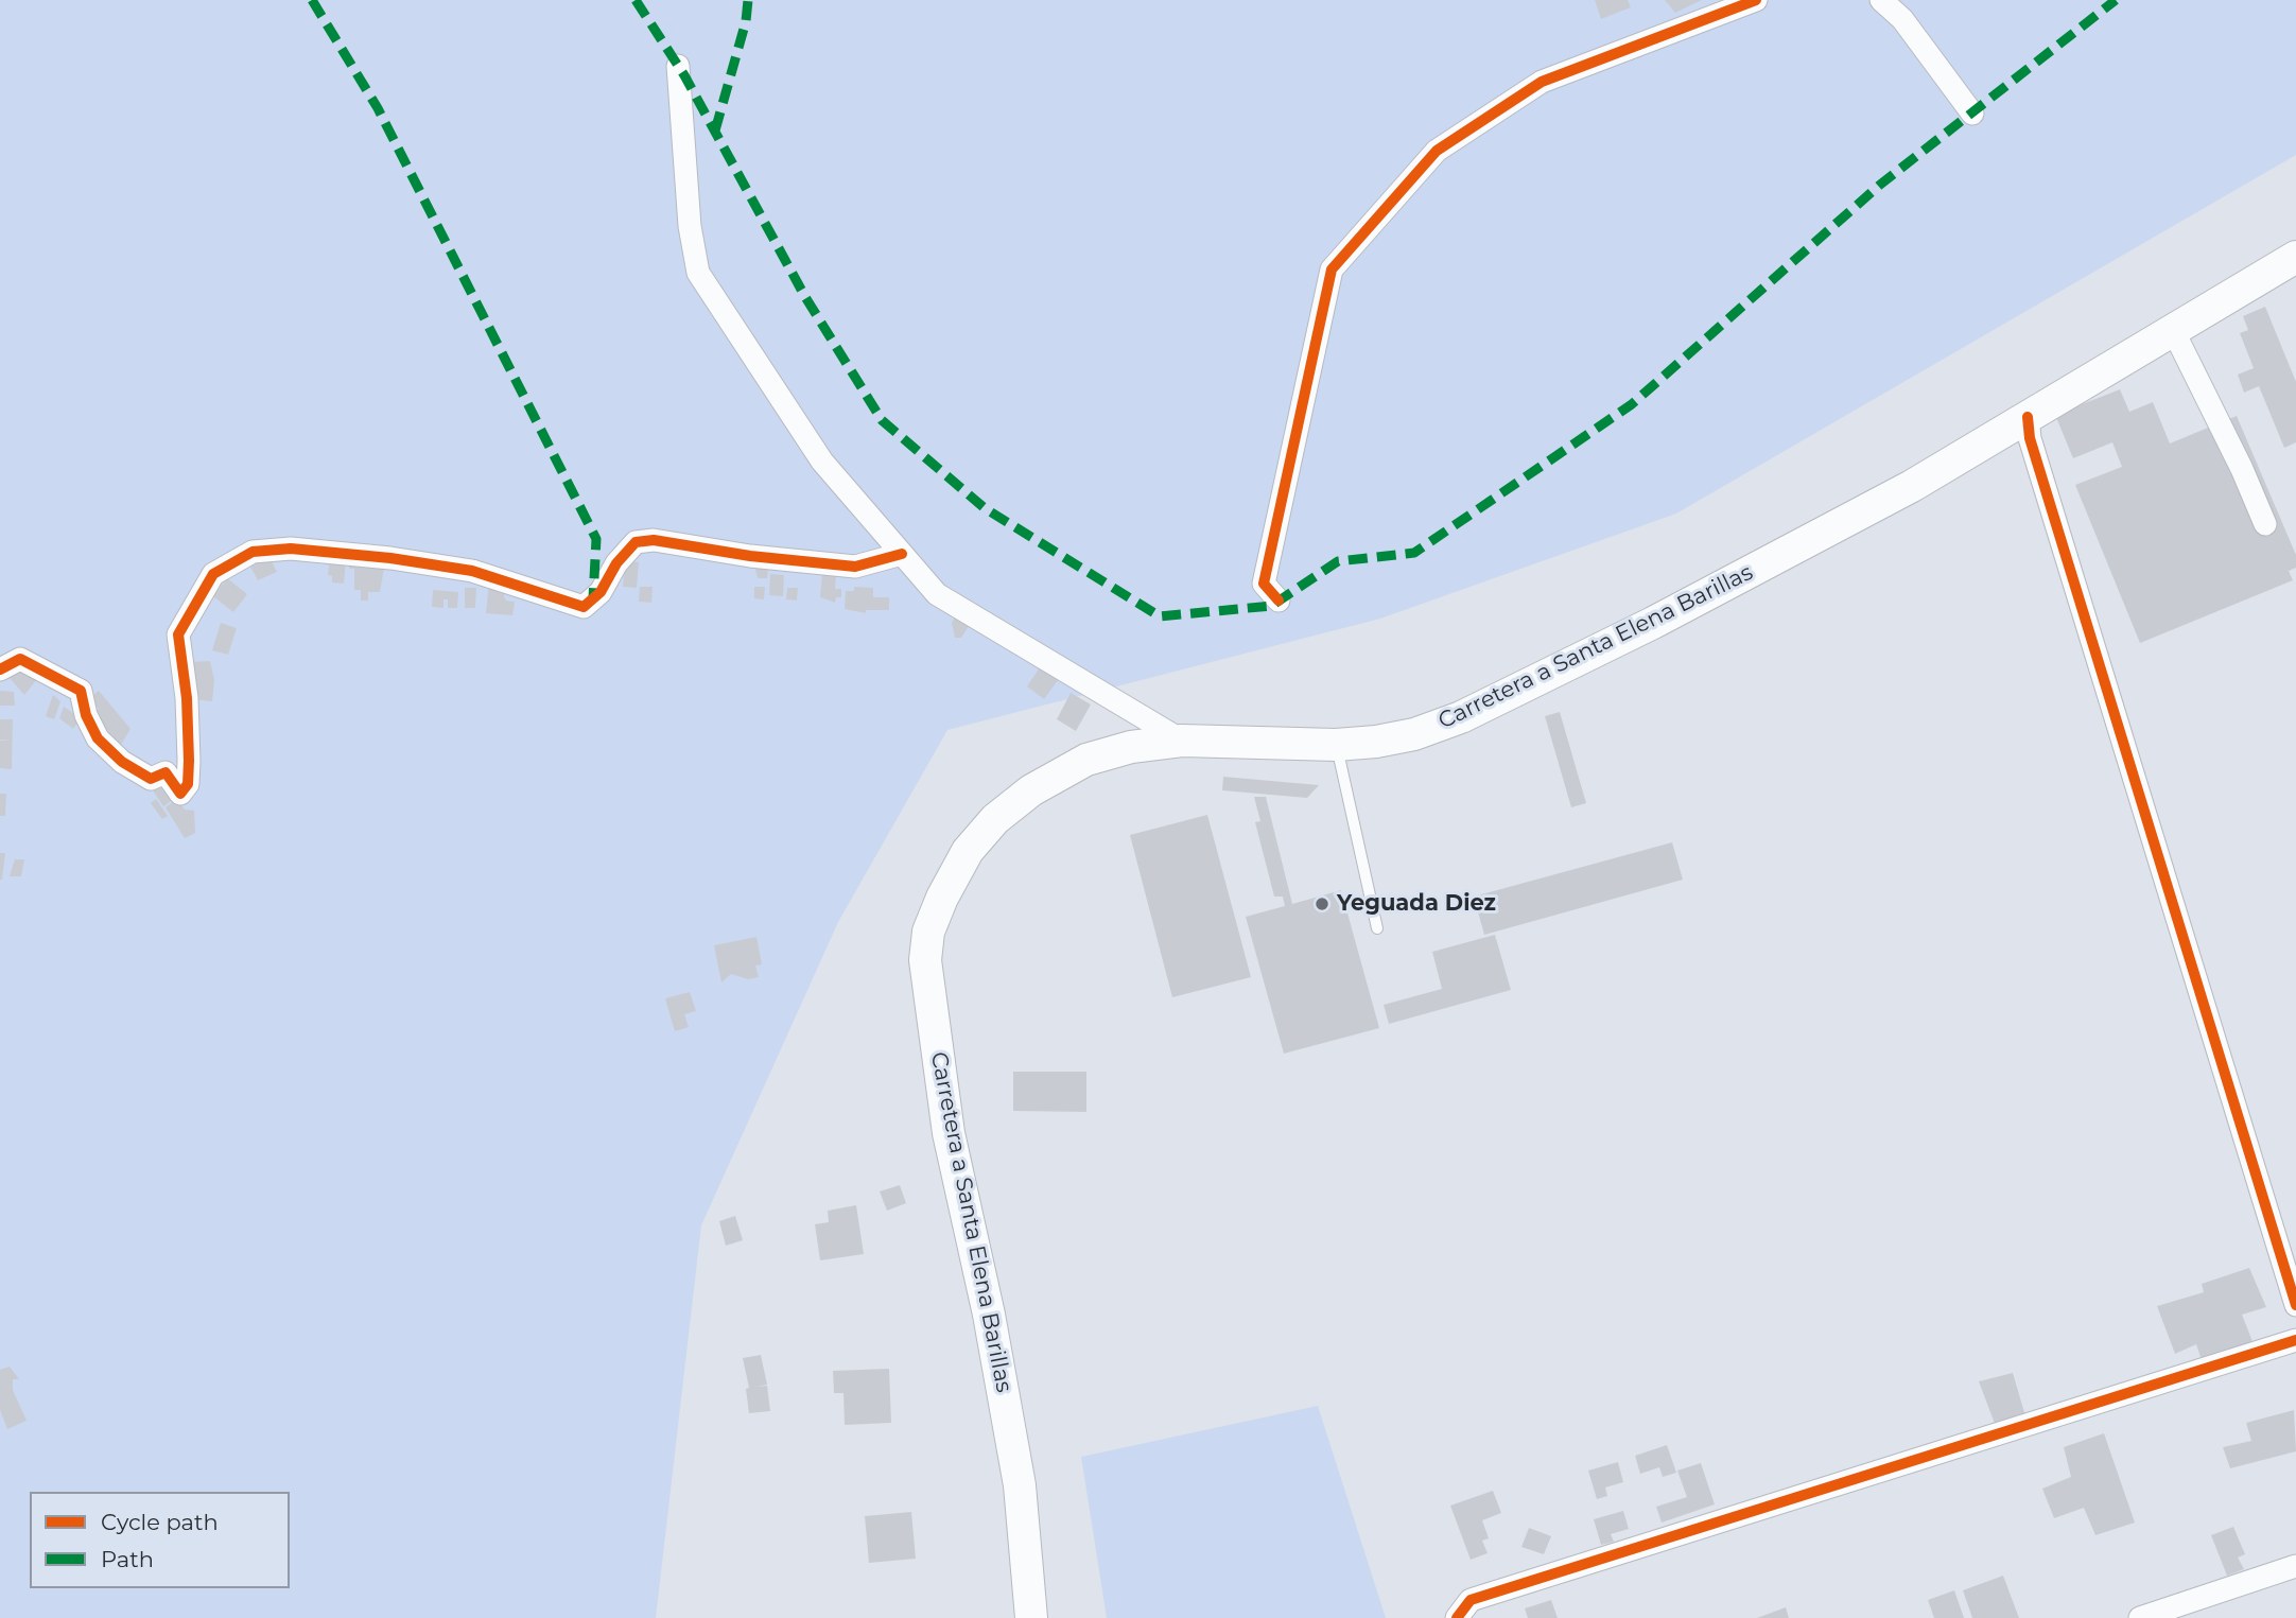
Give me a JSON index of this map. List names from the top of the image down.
{
  "streets": {
    "main road": ["Carretera a Santa Elena Barillas"]
  },
  "places": ["Yeguada Diez"],
  "legend": ["Cycle path", "Path"]
}
